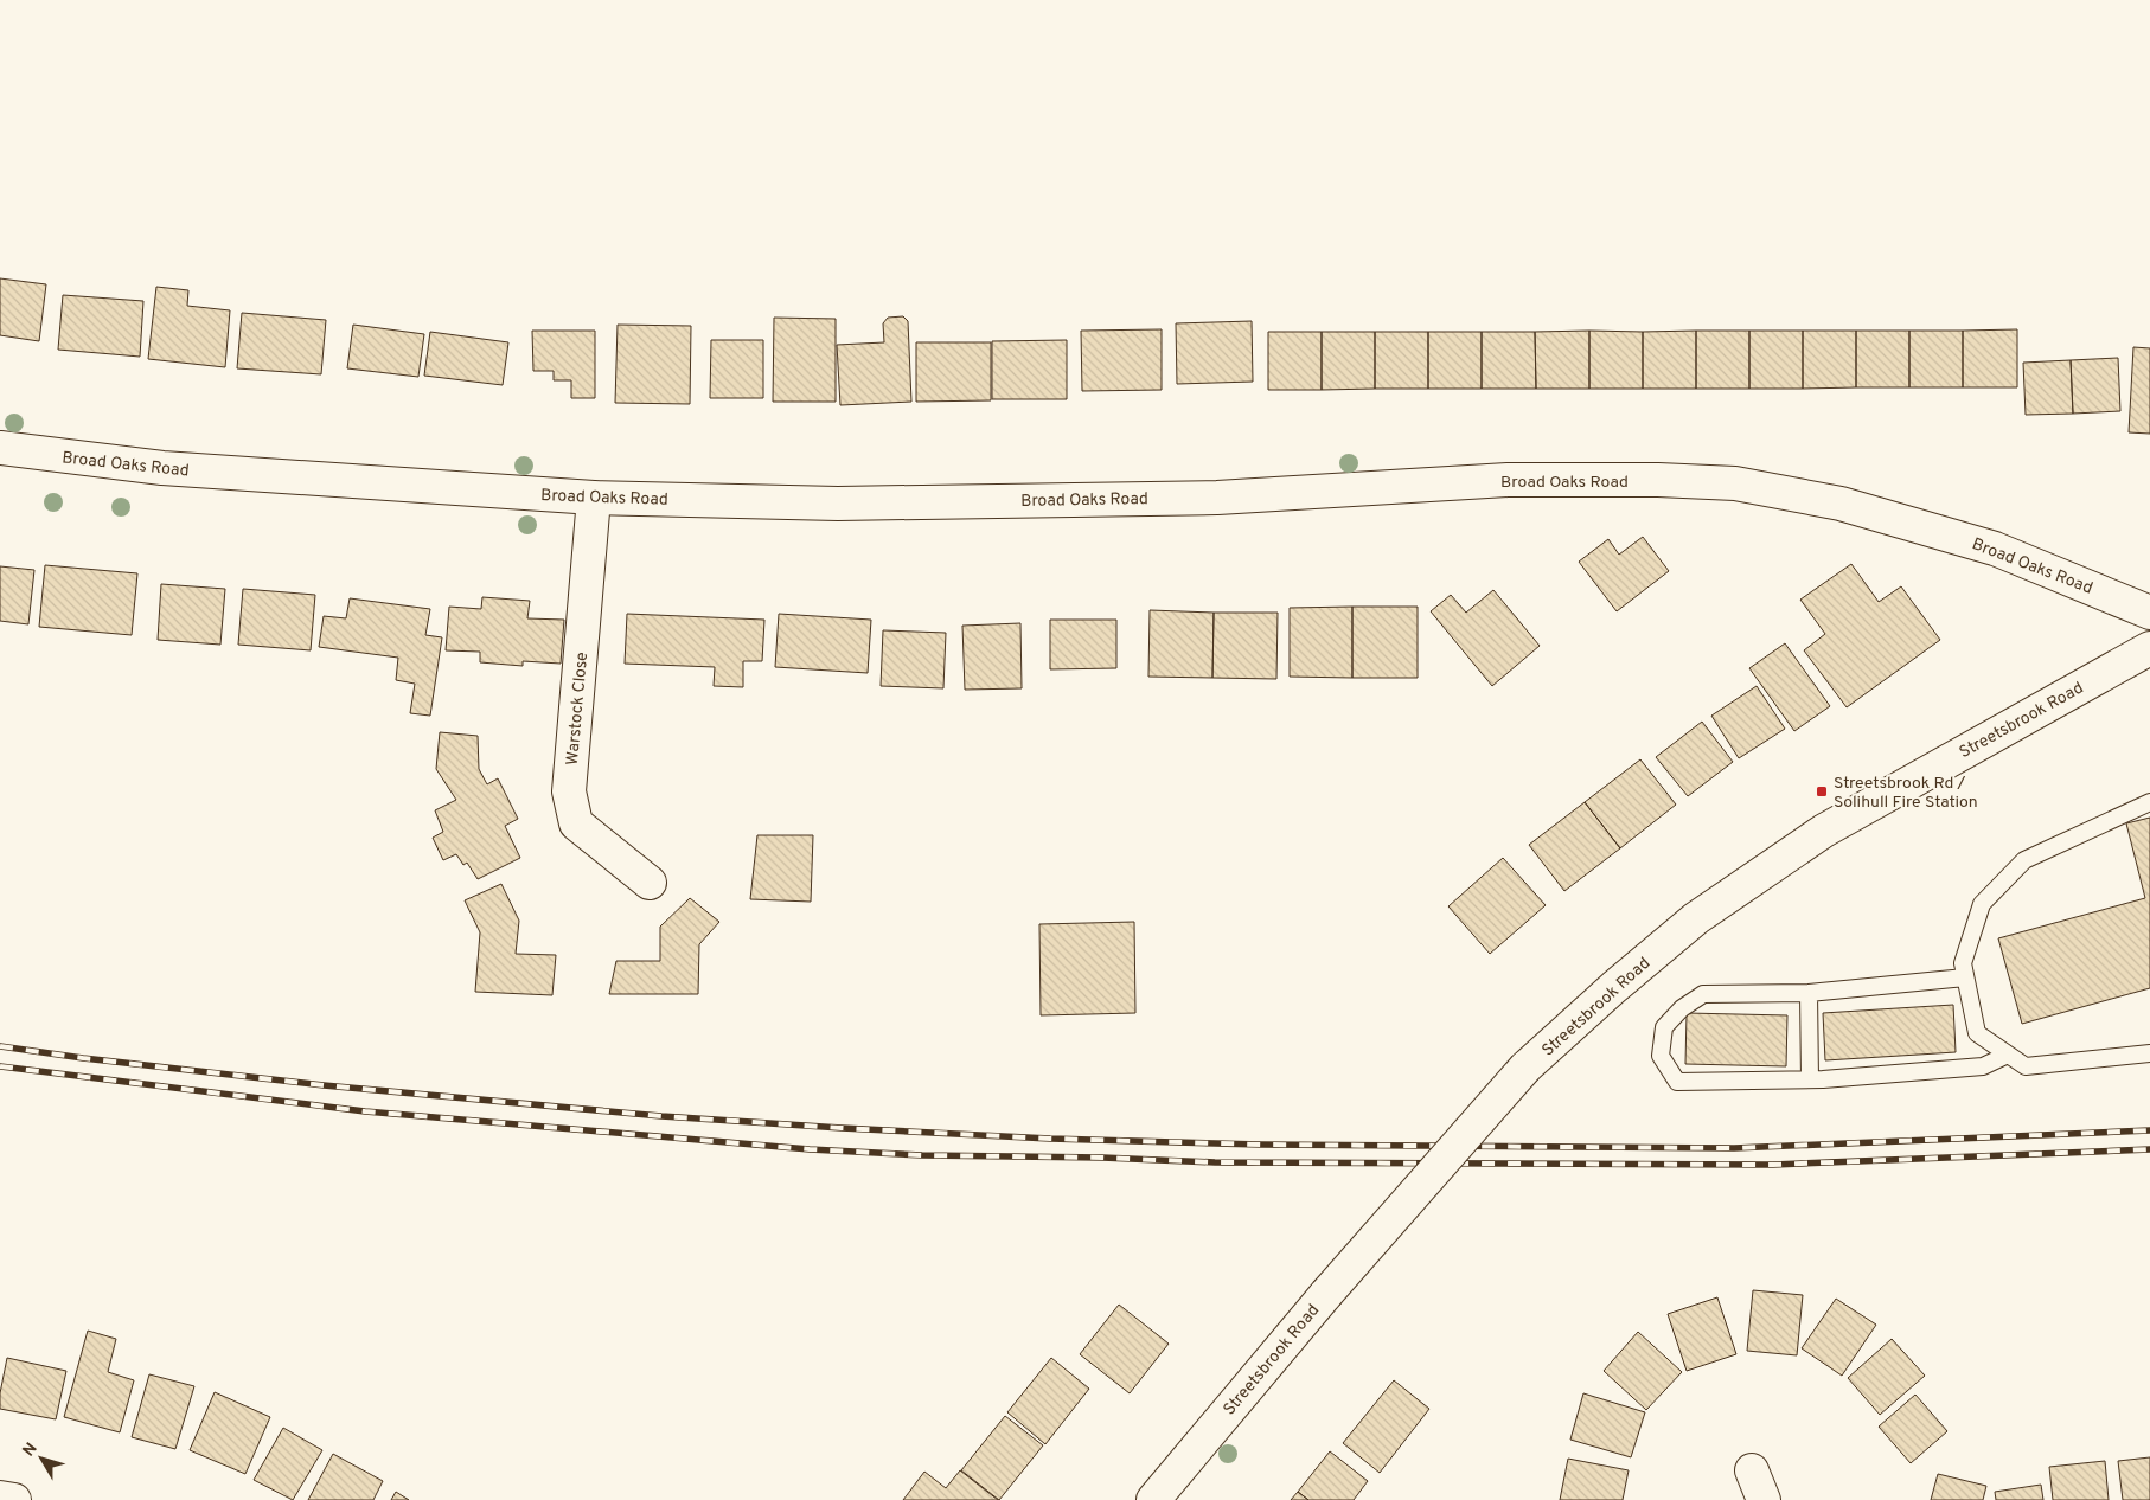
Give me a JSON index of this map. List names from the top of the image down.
{
  "streets": {
    "street": ["Broad Oaks Road", "Warstock Close", "Streetsbrook Road"]
  },
  "crossings": [
    ["Broad Oaks Road", "Warstock Close"]
  ],
  "places": {
    "transit": ["Streetsbrook Rd / Solihull Fire Station"]
  },
  "north": "top left"
}
